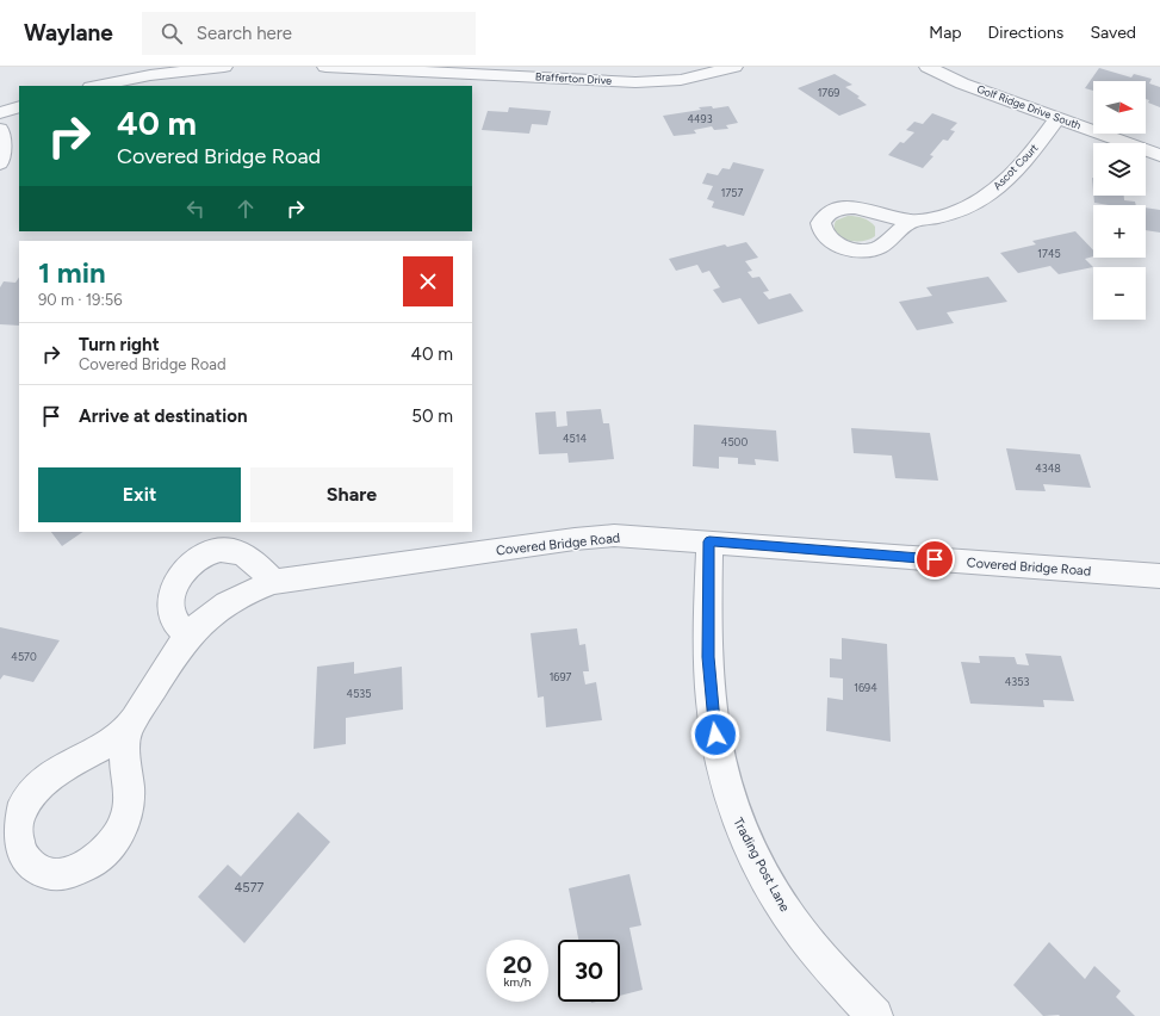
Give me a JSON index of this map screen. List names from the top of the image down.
{
  "streets": {
    "street": [
      "Brafferton Drive",
      "Golf Ridge Drive South",
      "Ascot Court",
      "Covered Bridge Road",
      "Trading Post Lane"
    ]
  },
  "crossings": [
    ["Golf Ridge Drive South", "Ascot Court"],
    ["Covered Bridge Road", "Trading Post Lane"]
  ],
  "house_numbers": [
    "1769",
    "4493",
    "1757",
    "1745",
    "4514",
    "4500",
    "4348",
    "4570",
    "1697",
    "4353",
    "1694",
    "4535",
    "4577"
  ],
  "north": "right",
  "page": {
    "header": "Waylane",
    "search": "Search here",
    "nav": ["Map", "Directions", "Saved"],
    "map_buttons": ["+", "−"],
    "turn": ["40 m", "Covered Bridge Road"],
    "heading": ["1 min", "90 m · 19:56"],
    "list": [
      {
        "name": "Turn right",
        "note": "Covered Bridge Road",
        "value": "40 m"
      },
      {
        "name": "Arrive at destination",
        "value": "50 m"
      }
    ],
    "buttons": ["Exit", "Share"],
    "speed": "20 km/h",
    "limit": "30"
  }
}
